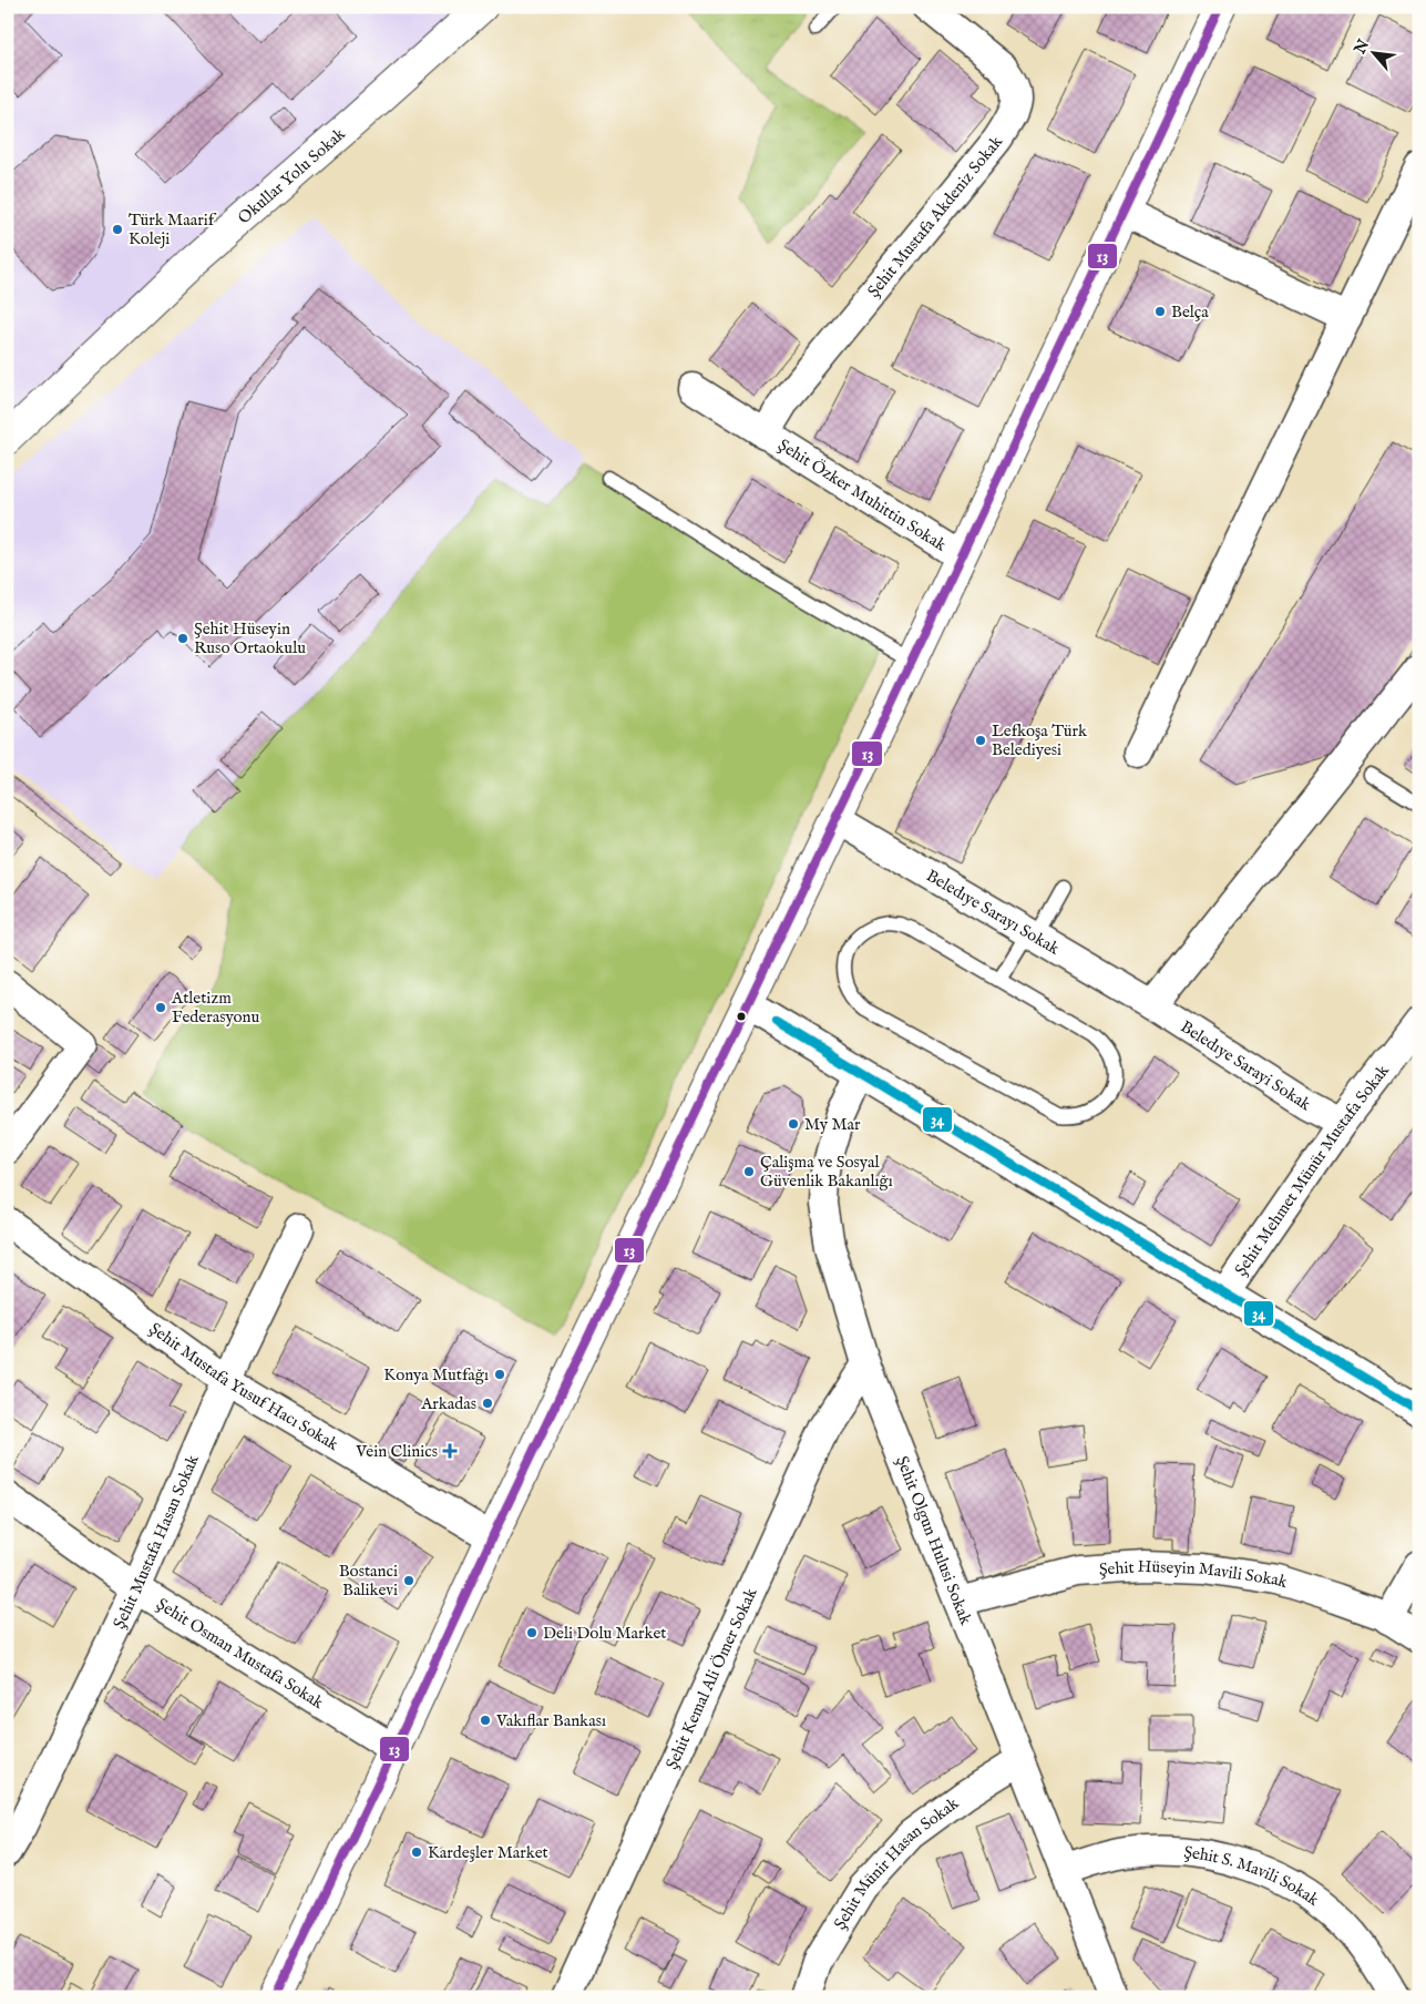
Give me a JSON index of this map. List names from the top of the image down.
{
  "streets": {
    "main road": ["Okullar Yolu Sokak"],
    "street": [
      "Şehit Mustafa Akdeniz Sokak",
      "Şehit Özker Muhittin Sokak",
      "Beledıye Sarayı Sokak",
      "Beledıye Sarayi Sokak",
      "Şehit Mehmet Münür Mustafa Sokak",
      "Şehit Mustafa Yusuf Hacı Sokak",
      "Şehit Olgun Hulusi Sokak",
      "Şehit Mustafa Hasan Sokak",
      "Şehit Hüseyin Mavili Sokak",
      "Şehit Osman Mustafa Sokak",
      "Şehit Kemal Ali Ömer Sokak",
      "Şehit Münir Hasan Sokak",
      "Şehit S. Mavili Sokak"
    ]
  },
  "crossings": [
    ["Şehit Mustafa Akdeniz Sokak", "Şehit Özker Muhittin Sokak"],
    ["Beledıye Sarayı Sokak", "Beledıye Sarayi Sokak"],
    ["Beledıye Sarayi Sokak", "Şehit Mehmet Münür Mustafa Sokak"],
    ["Şehit Mustafa Yusuf Hacı Sokak", "Şehit Mustafa Hasan Sokak"],
    ["Şehit Olgun Hulusi Sokak", "Şehit Hüseyin Mavili Sokak"],
    ["Şehit Olgun Hulusi Sokak", "Şehit Kemal Ali Ömer Sokak"],
    ["Şehit Olgun Hulusi Sokak", "Şehit Münir Hasan Sokak"],
    ["Şehit Olgun Hulusi Sokak", "Şehit S. Mavili Sokak"],
    ["Şehit Mustafa Hasan Sokak", "Şehit Osman Mustafa Sokak"]
  ],
  "places": {
    "other": [
      "Türk Maarif Koleji",
      "Belça",
      "Şehit Hüseyin Ruso Ortaokulu",
      "Lefkoşa Türk Belediyesi",
      "Atletizm Federasyonu",
      "My Mar",
      "Çalişma ve Sosyal Güvenlik Bakanlığı",
      "Konya Mutfağı",
      "Arkadas",
      "Bostanci Balikevi",
      "Deli Dolu Market",
      "Vakıflar Bankası",
      "Kardeşler Market"
    ],
    "health": ["Vein Clinics"]
  },
  "lines": ["transit line 13", "transit line 34"],
  "north": "top left"
}
